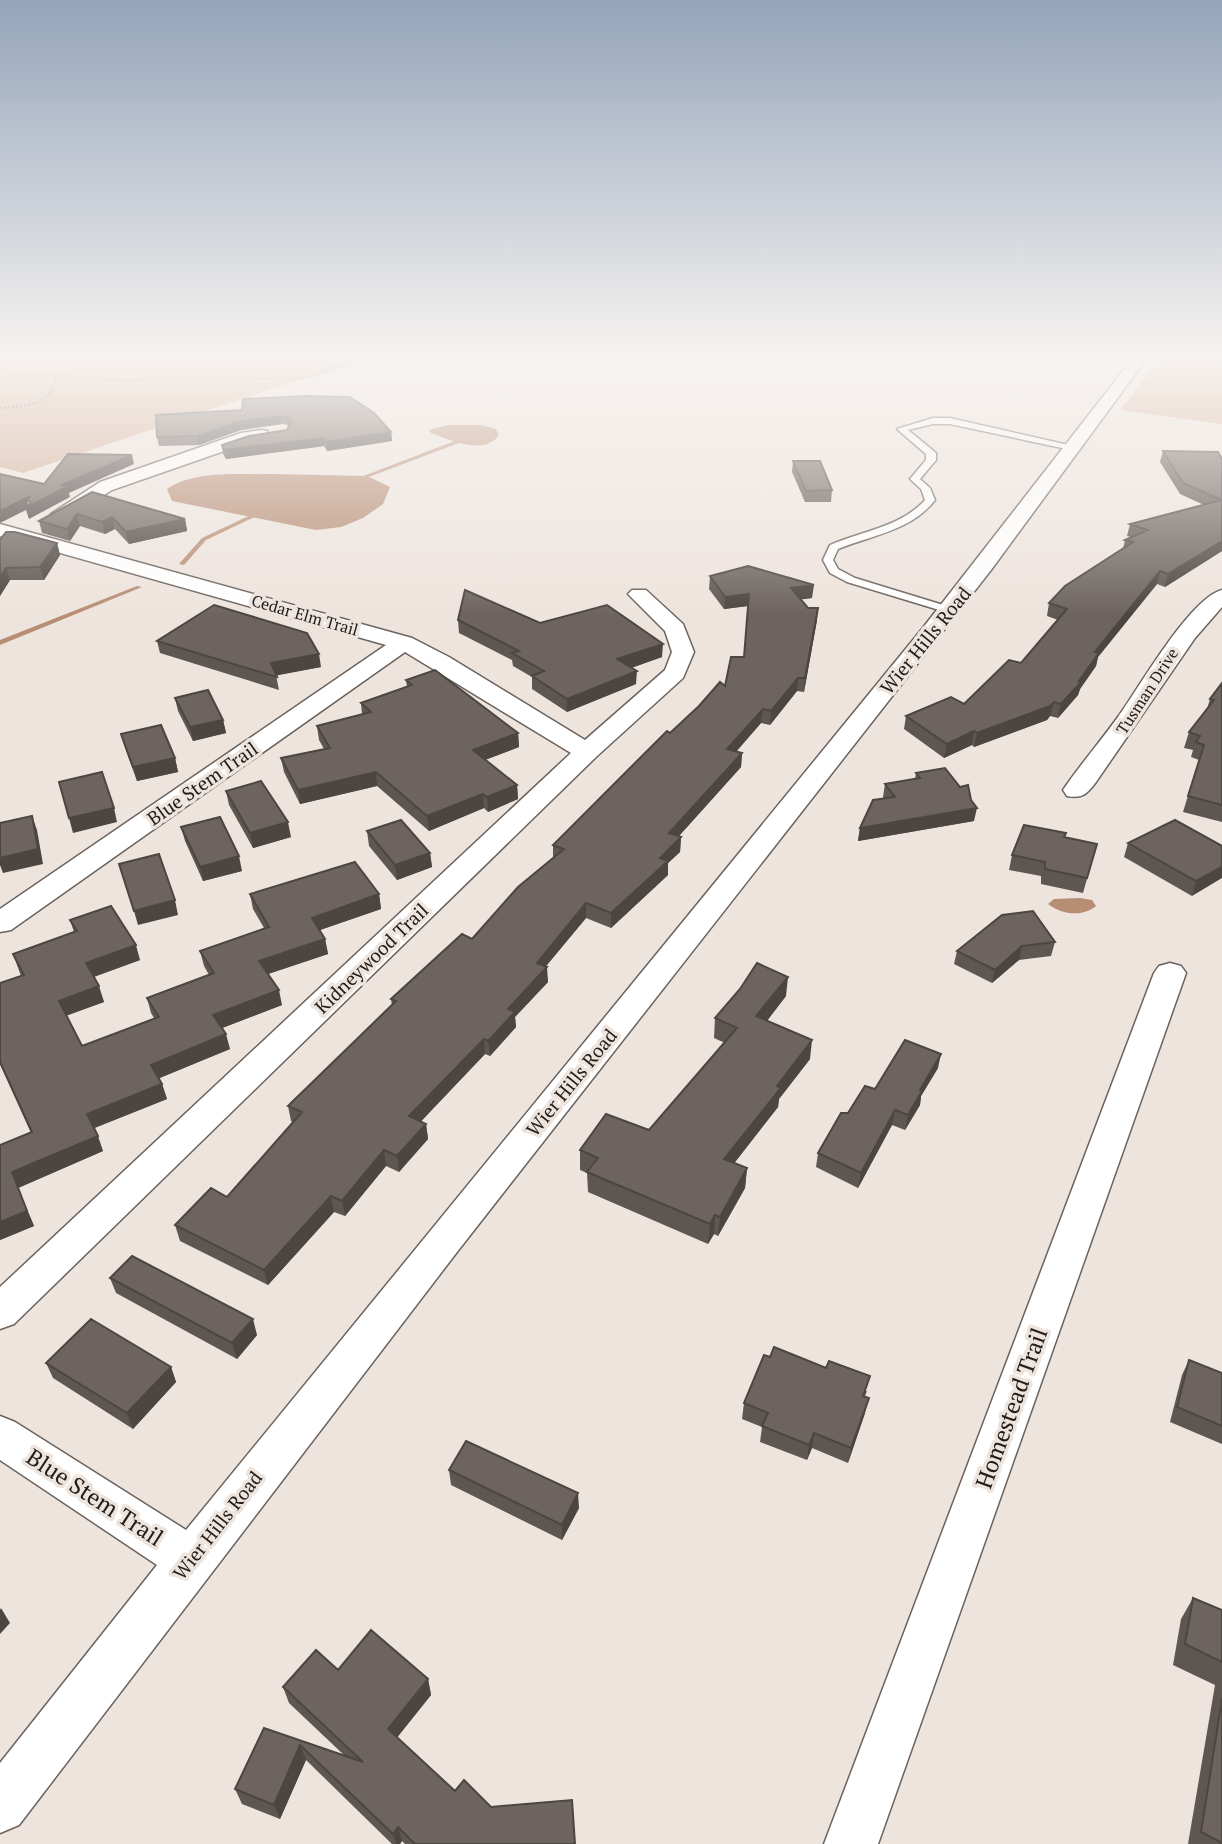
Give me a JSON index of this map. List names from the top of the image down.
{
  "streets": {
    "street": [
      "Cedar Elm Trail",
      "Wier Hills Road",
      "Tusman Drive",
      "Blue Stem Trail",
      "Kidneywood Trail",
      "Homestead Trail"
    ]
  },
  "crossings": [
    ["Cedar Elm Trail", "Blue Stem Trail"],
    ["Cedar Elm Trail", "Kidneywood Trail"],
    ["Wier Hills Road", "Blue Stem Trail"]
  ]
}
